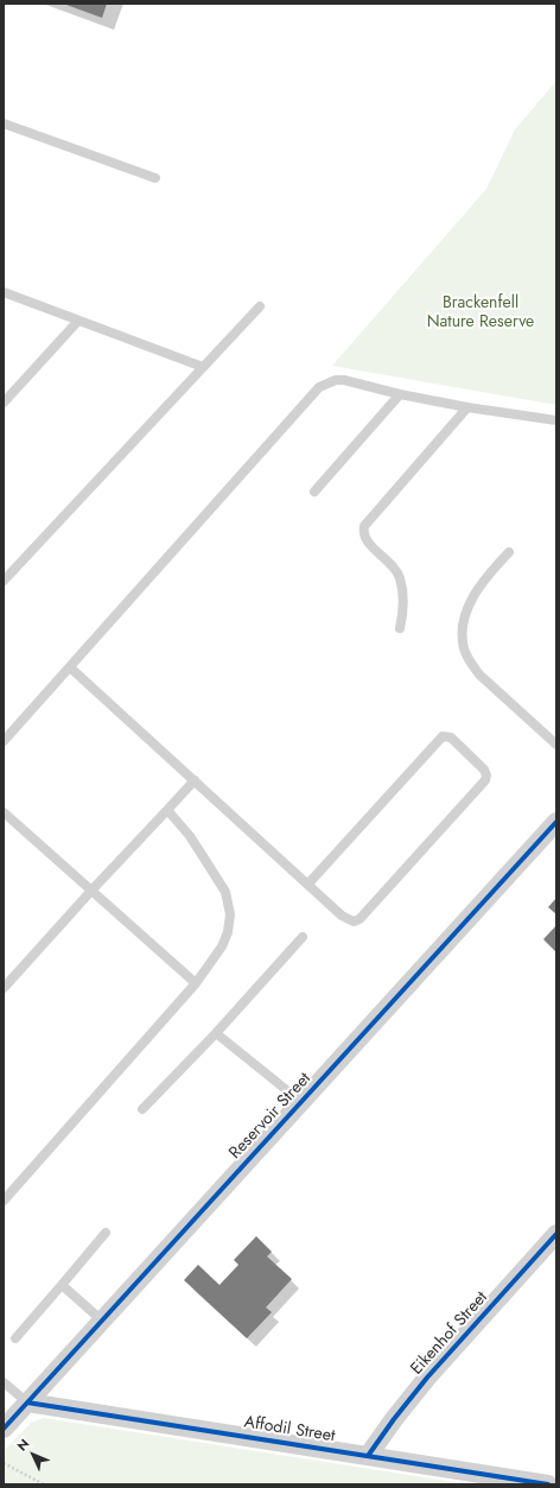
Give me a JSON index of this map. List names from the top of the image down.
{
  "streets": {
    "street": ["Reservoir Street", "Eikenhof Street", "Affodil Street"]
  },
  "crossings": [
    ["Reservoir Street", "Affodil Street"],
    ["Eikenhof Street", "Affodil Street"]
  ],
  "parks": ["Brackenfell Nature Reserve"],
  "north": "top left"
}
